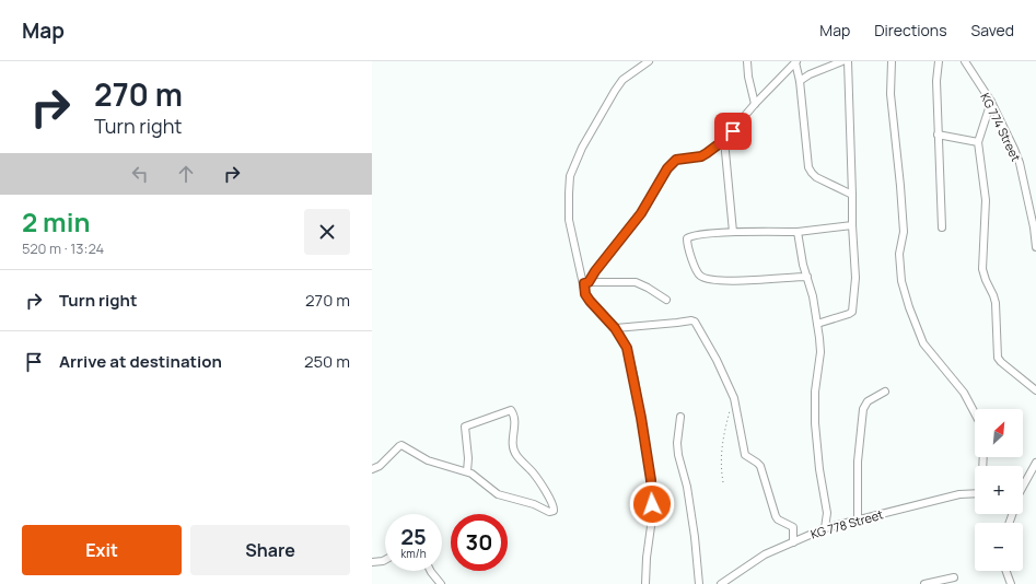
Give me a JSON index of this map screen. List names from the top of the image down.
{
  "streets": {
    "street": ["KG 774 Street", "KG 778 Street"]
  },
  "north": "top right",
  "page": {
    "header": "Map",
    "nav": ["Map", "Directions", "Saved"],
    "turn": ["270 m", "Turn right"],
    "heading": ["2 min", "520 m · 13:24"],
    "list": [
      {
        "name": "Turn right",
        "value": "270 m"
      },
      {
        "name": "Arrive at destination",
        "value": "250 m"
      }
    ],
    "map_buttons": ["+", "−"],
    "speed": "25 km/h",
    "limit": "30",
    "buttons": ["Exit", "Share"]
  }
}
